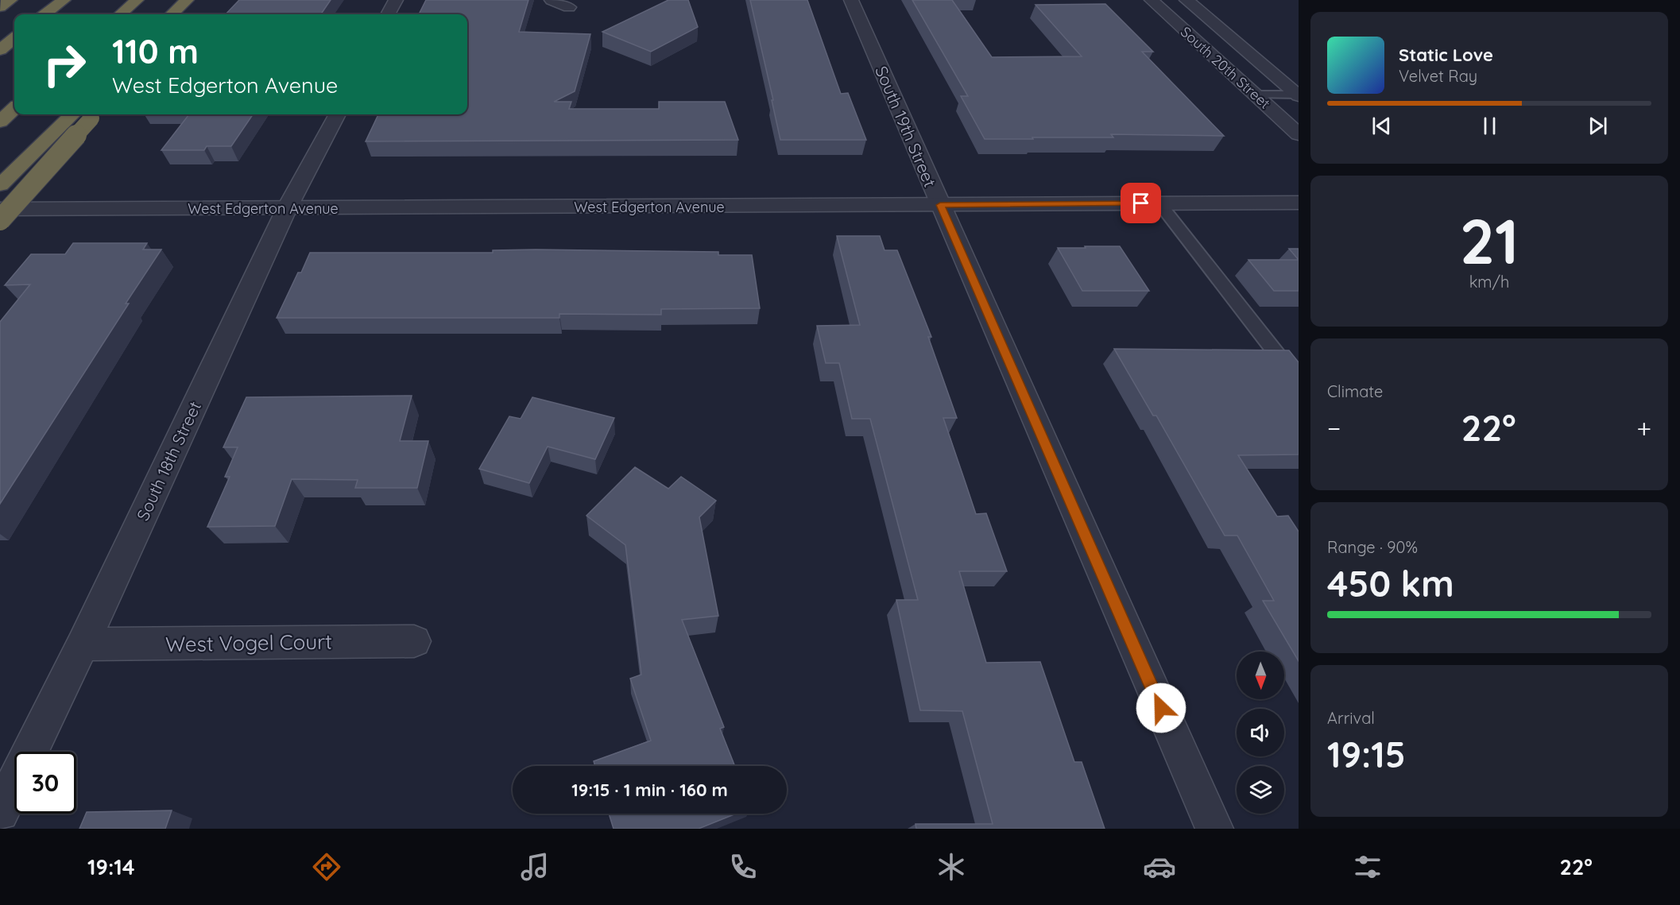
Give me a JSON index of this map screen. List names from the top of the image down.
{
  "streets": {
    "street": [
      "South 20th Street",
      "South 19th Street",
      "West Edgerton Avenue",
      "South 18th Street",
      "West Vogel Court"
    ]
  },
  "crossings": [
    ["South 19th Street", "West Edgerton Avenue"],
    ["West Edgerton Avenue", "South 18th Street"],
    ["South 18th Street", "West Vogel Court"]
  ],
  "north": "bottom",
  "page": {
    "turn": ["110 m", "West Edgerton Avenue"],
    "song": ["Static Love", "Velvet Ray"],
    "tile": [
      ["21", "km/h"],
      "Climate",
      ["Range · 90%", "450 km"],
      ["Arrival", "19:15"]
    ],
    "heat": ["−", "22°", "+"],
    "limit": "30",
    "trip": "19:15 · 1 min · 160 m",
    "tabs": ["19:14", "22°"]
  }
}
